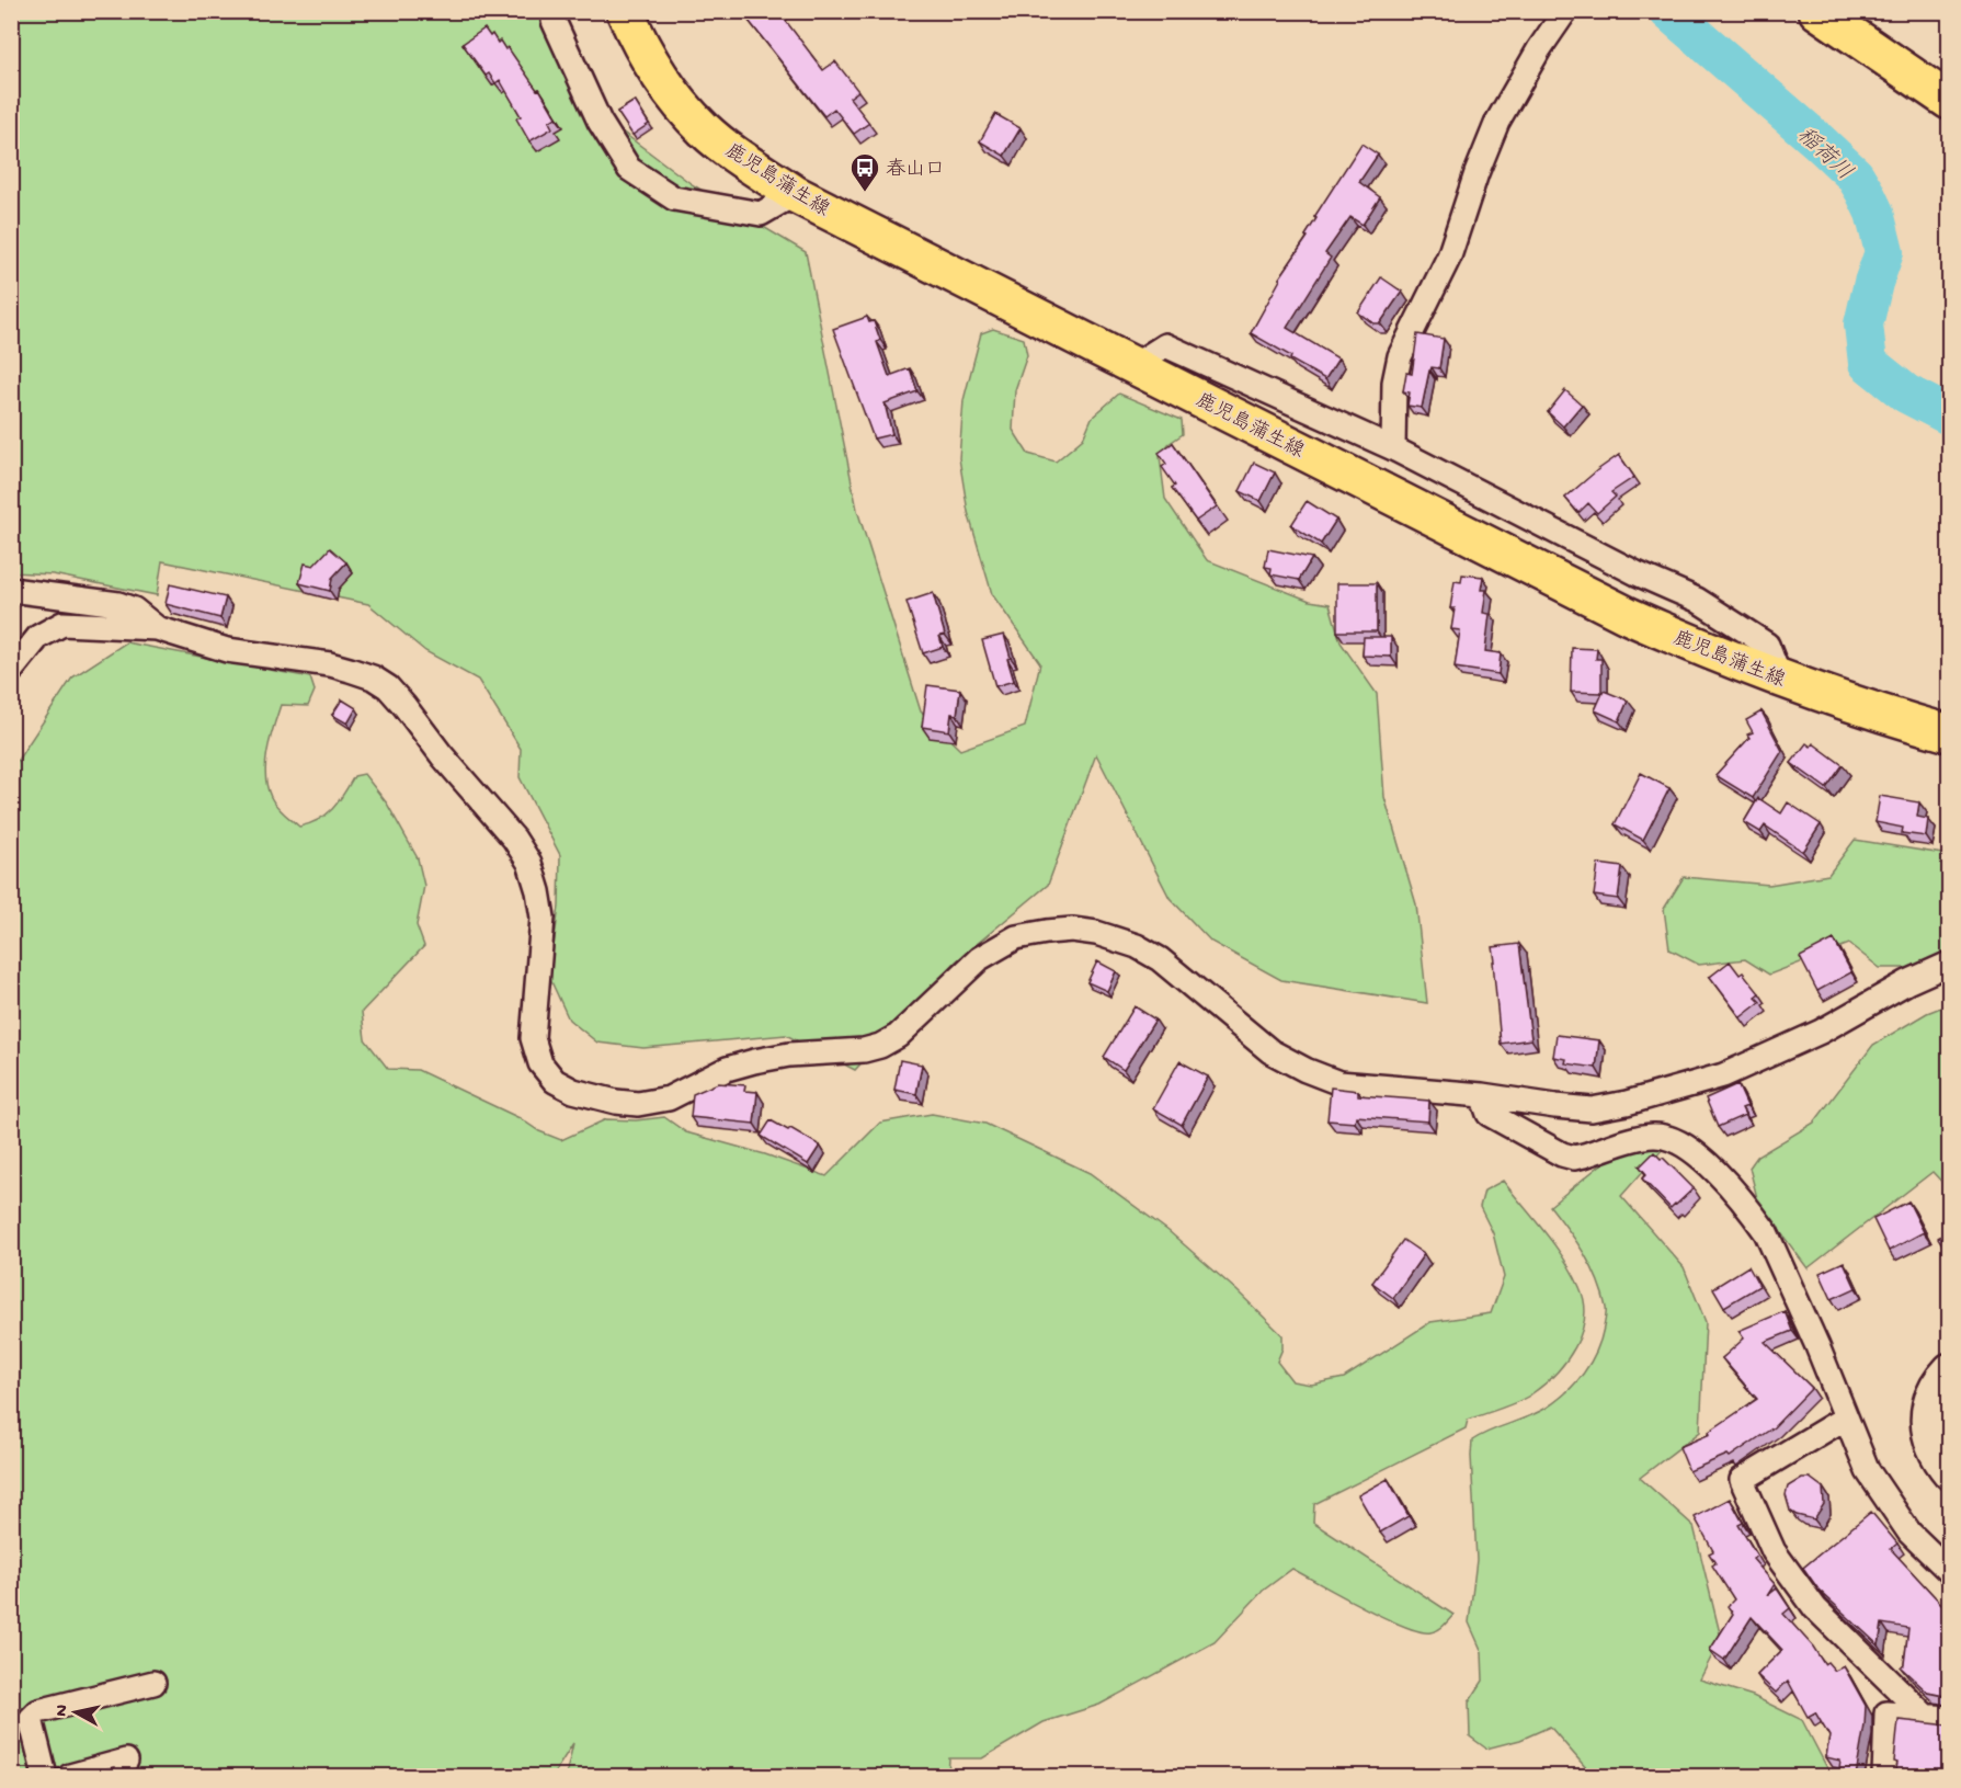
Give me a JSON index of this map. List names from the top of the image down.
{
  "streets": {
    "main road": ["鹿児島蒲生線"]
  },
  "water": ["稲荷川"],
  "places": {
    "bus stop": ["春山口"]
  },
  "north": "left"
}
